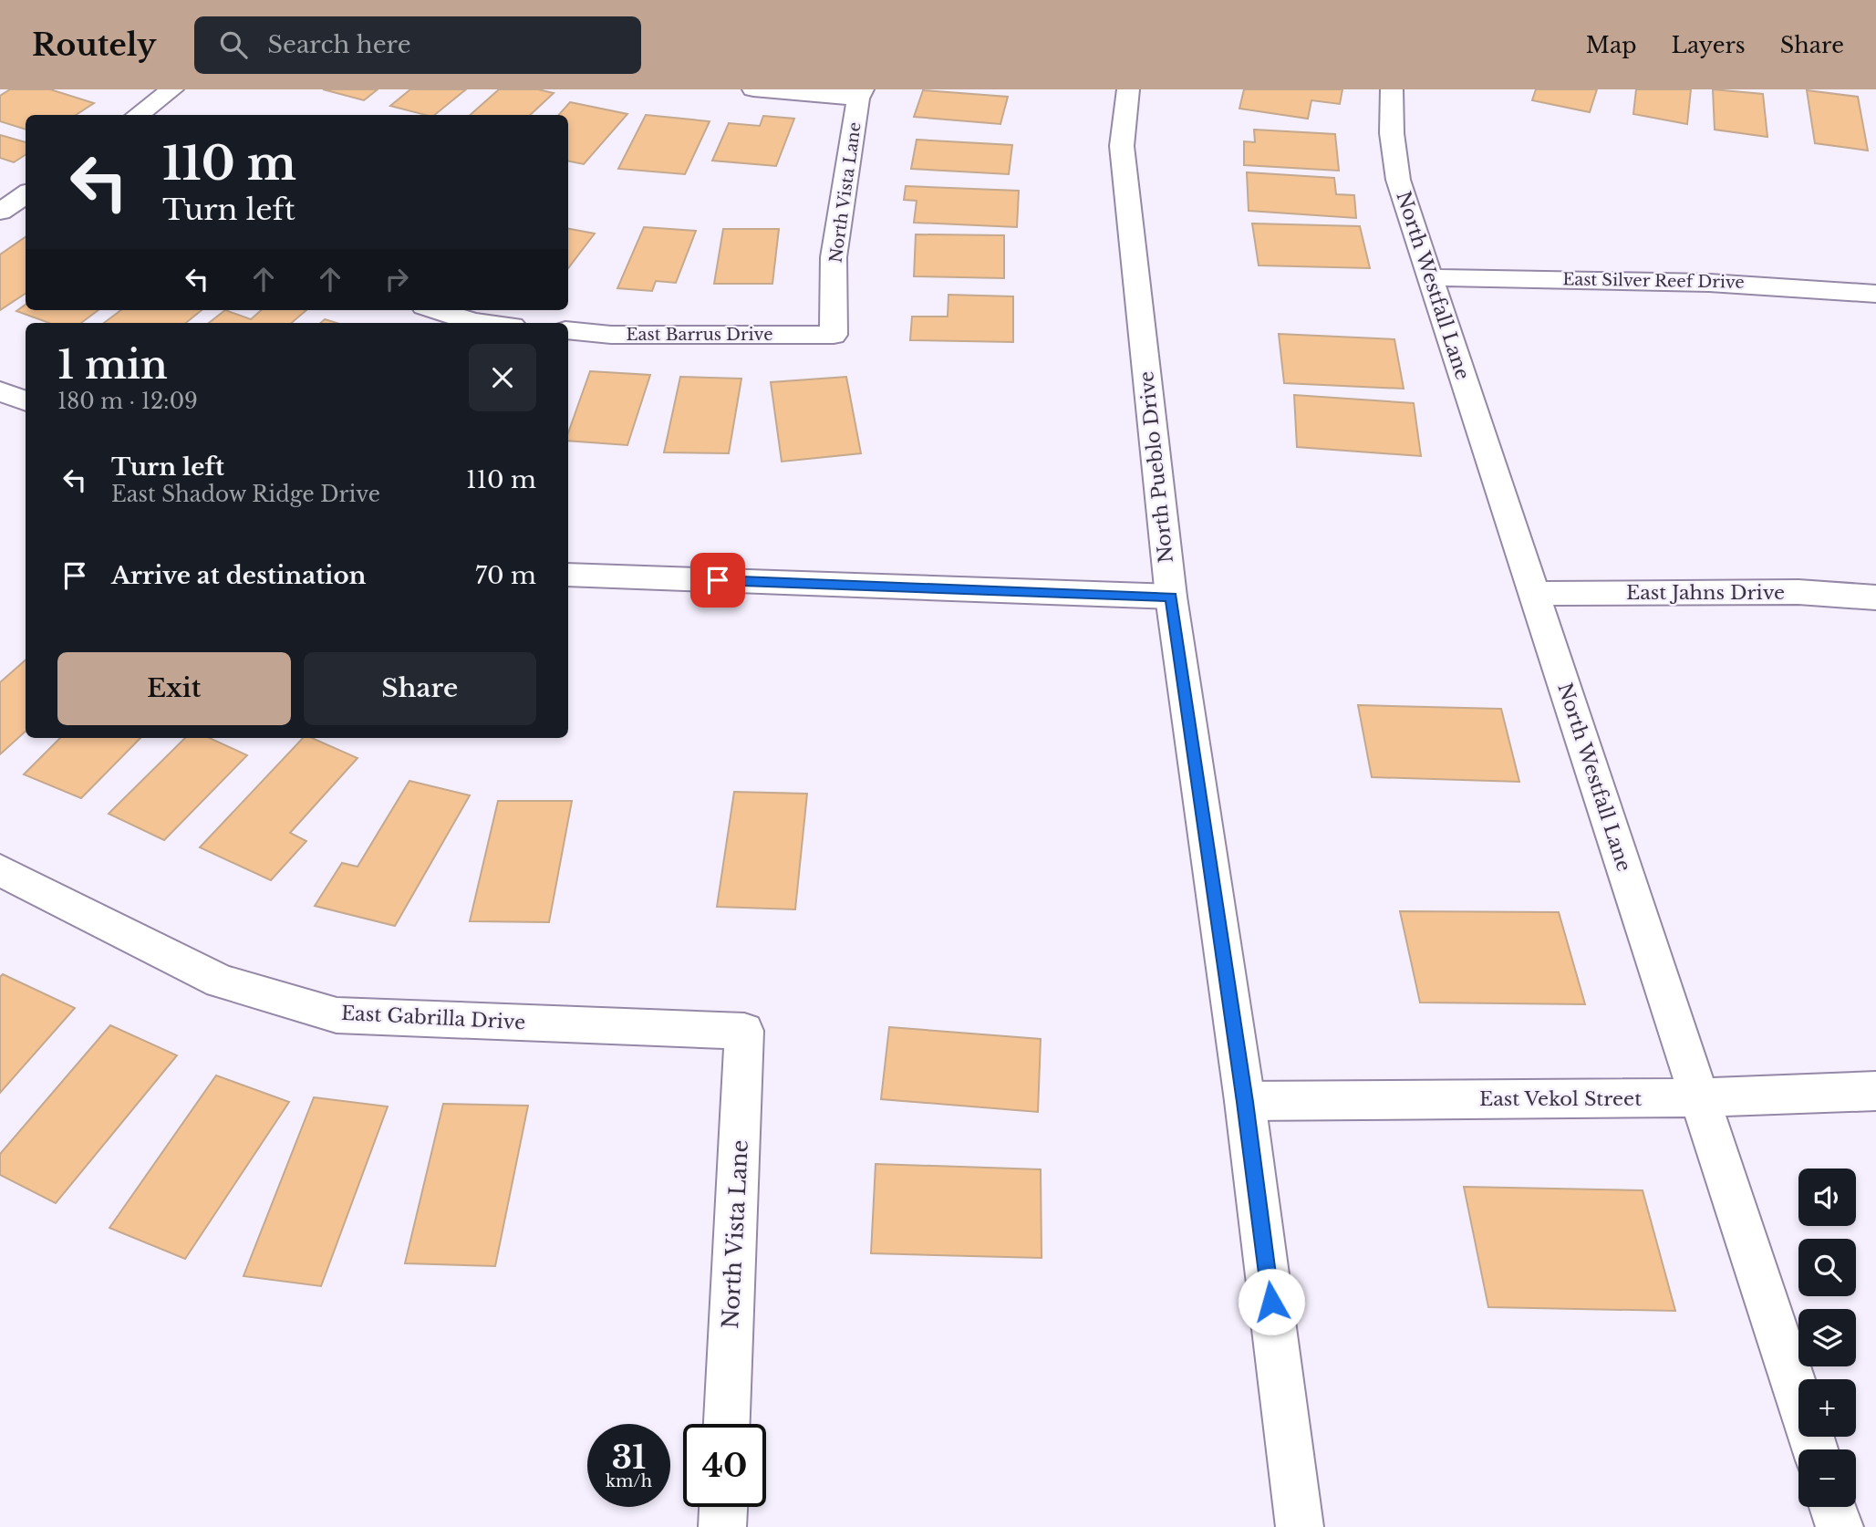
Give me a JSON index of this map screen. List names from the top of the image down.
{
  "streets": {
    "street": [
      "North Vista Lane",
      "East Silver Reef Drive",
      "North Westfall Lane",
      "East Barrus Drive",
      "North Pueblo Drive",
      "East Jahns Drive",
      "East Gabrilla Drive",
      "East Vekol Street"
    ]
  },
  "crossings": [
    ["North Vista Lane", "East Barrus Drive"],
    ["North Vista Lane", "East Gabrilla Drive"],
    ["East Silver Reef Drive", "North Westfall Lane"],
    ["North Westfall Lane", "East Jahns Drive"],
    ["North Westfall Lane", "East Vekol Street"],
    ["North Pueblo Drive", "East Vekol Street"]
  ],
  "page": {
    "header": "Routely",
    "search": "Search here",
    "nav": ["Map", "Layers", "Share"],
    "turn": ["110 m", "Turn left"],
    "heading": ["1 min", "180 m · 12:09"],
    "list": [
      {
        "name": "Turn left",
        "note": "East Shadow Ridge Drive",
        "value": "110 m"
      },
      {
        "name": "Arrive at destination",
        "value": "70 m"
      }
    ],
    "buttons": ["Exit", "Share"],
    "map_buttons": ["+", "−"],
    "speed": "31 km/h",
    "limit": "40"
  }
}
